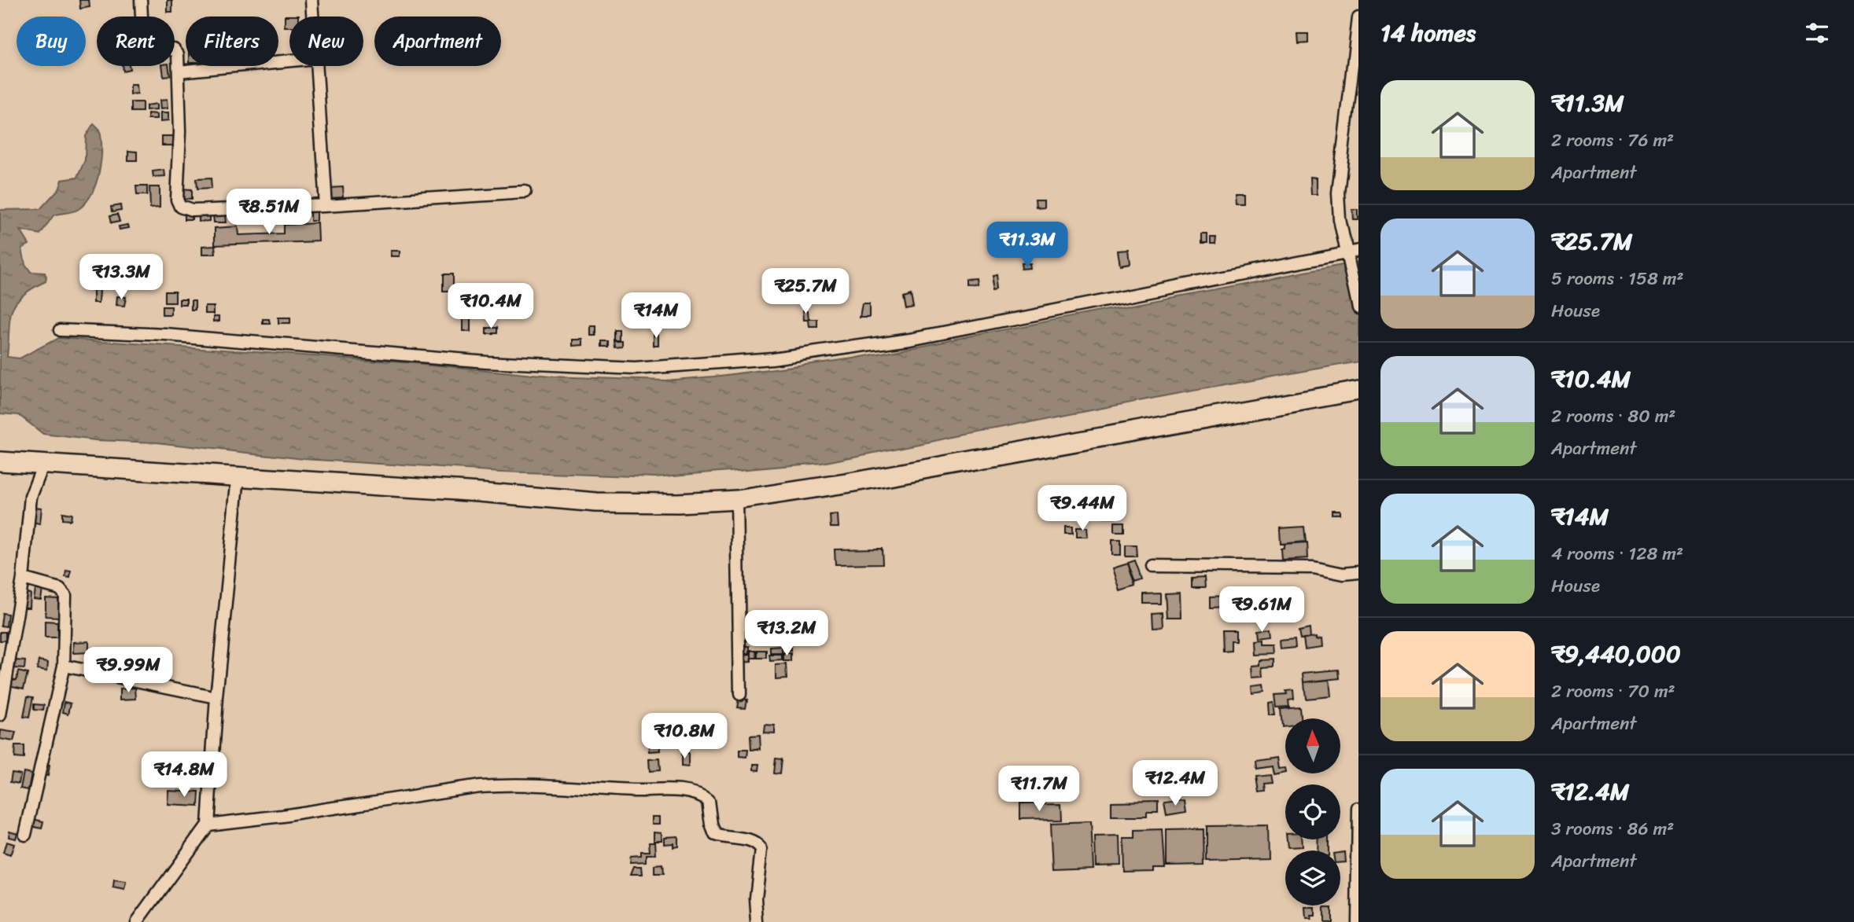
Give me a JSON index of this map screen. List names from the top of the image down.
{
  "north": "top",
  "page": {
    "heading": "14 homes",
    "chip": [
      "Buy",
      "Rent",
      "Filters",
      "New",
      "Apartment"
    ],
    "list": [
      {
        "name": "₹11.3M",
        "note": "2 rooms · 76 m² · Apartment"
      },
      {
        "name": "₹25.7M",
        "note": "5 rooms · 158 m² · House"
      },
      {
        "name": "₹10.4M",
        "note": "2 rooms · 80 m² · Apartment"
      },
      {
        "name": "₹14M",
        "note": "4 rooms · 128 m² · House"
      },
      {
        "name": "₹9,440,000",
        "note": "2 rooms · 70 m² · Apartment"
      },
      {
        "name": "₹12.4M",
        "note": "3 rooms · 86 m² · Apartment"
      }
    ],
    "price": [
      "₹8.51M",
      "₹11.3M",
      "₹13.3M",
      "₹25.7M",
      "₹10.4M",
      "₹14M",
      "₹9.44M",
      "₹9.61M",
      "₹13.2M",
      "₹9.99M",
      "₹10.8M",
      "₹14.8M",
      "₹12.4M",
      "₹11.7M"
    ]
  }
}
